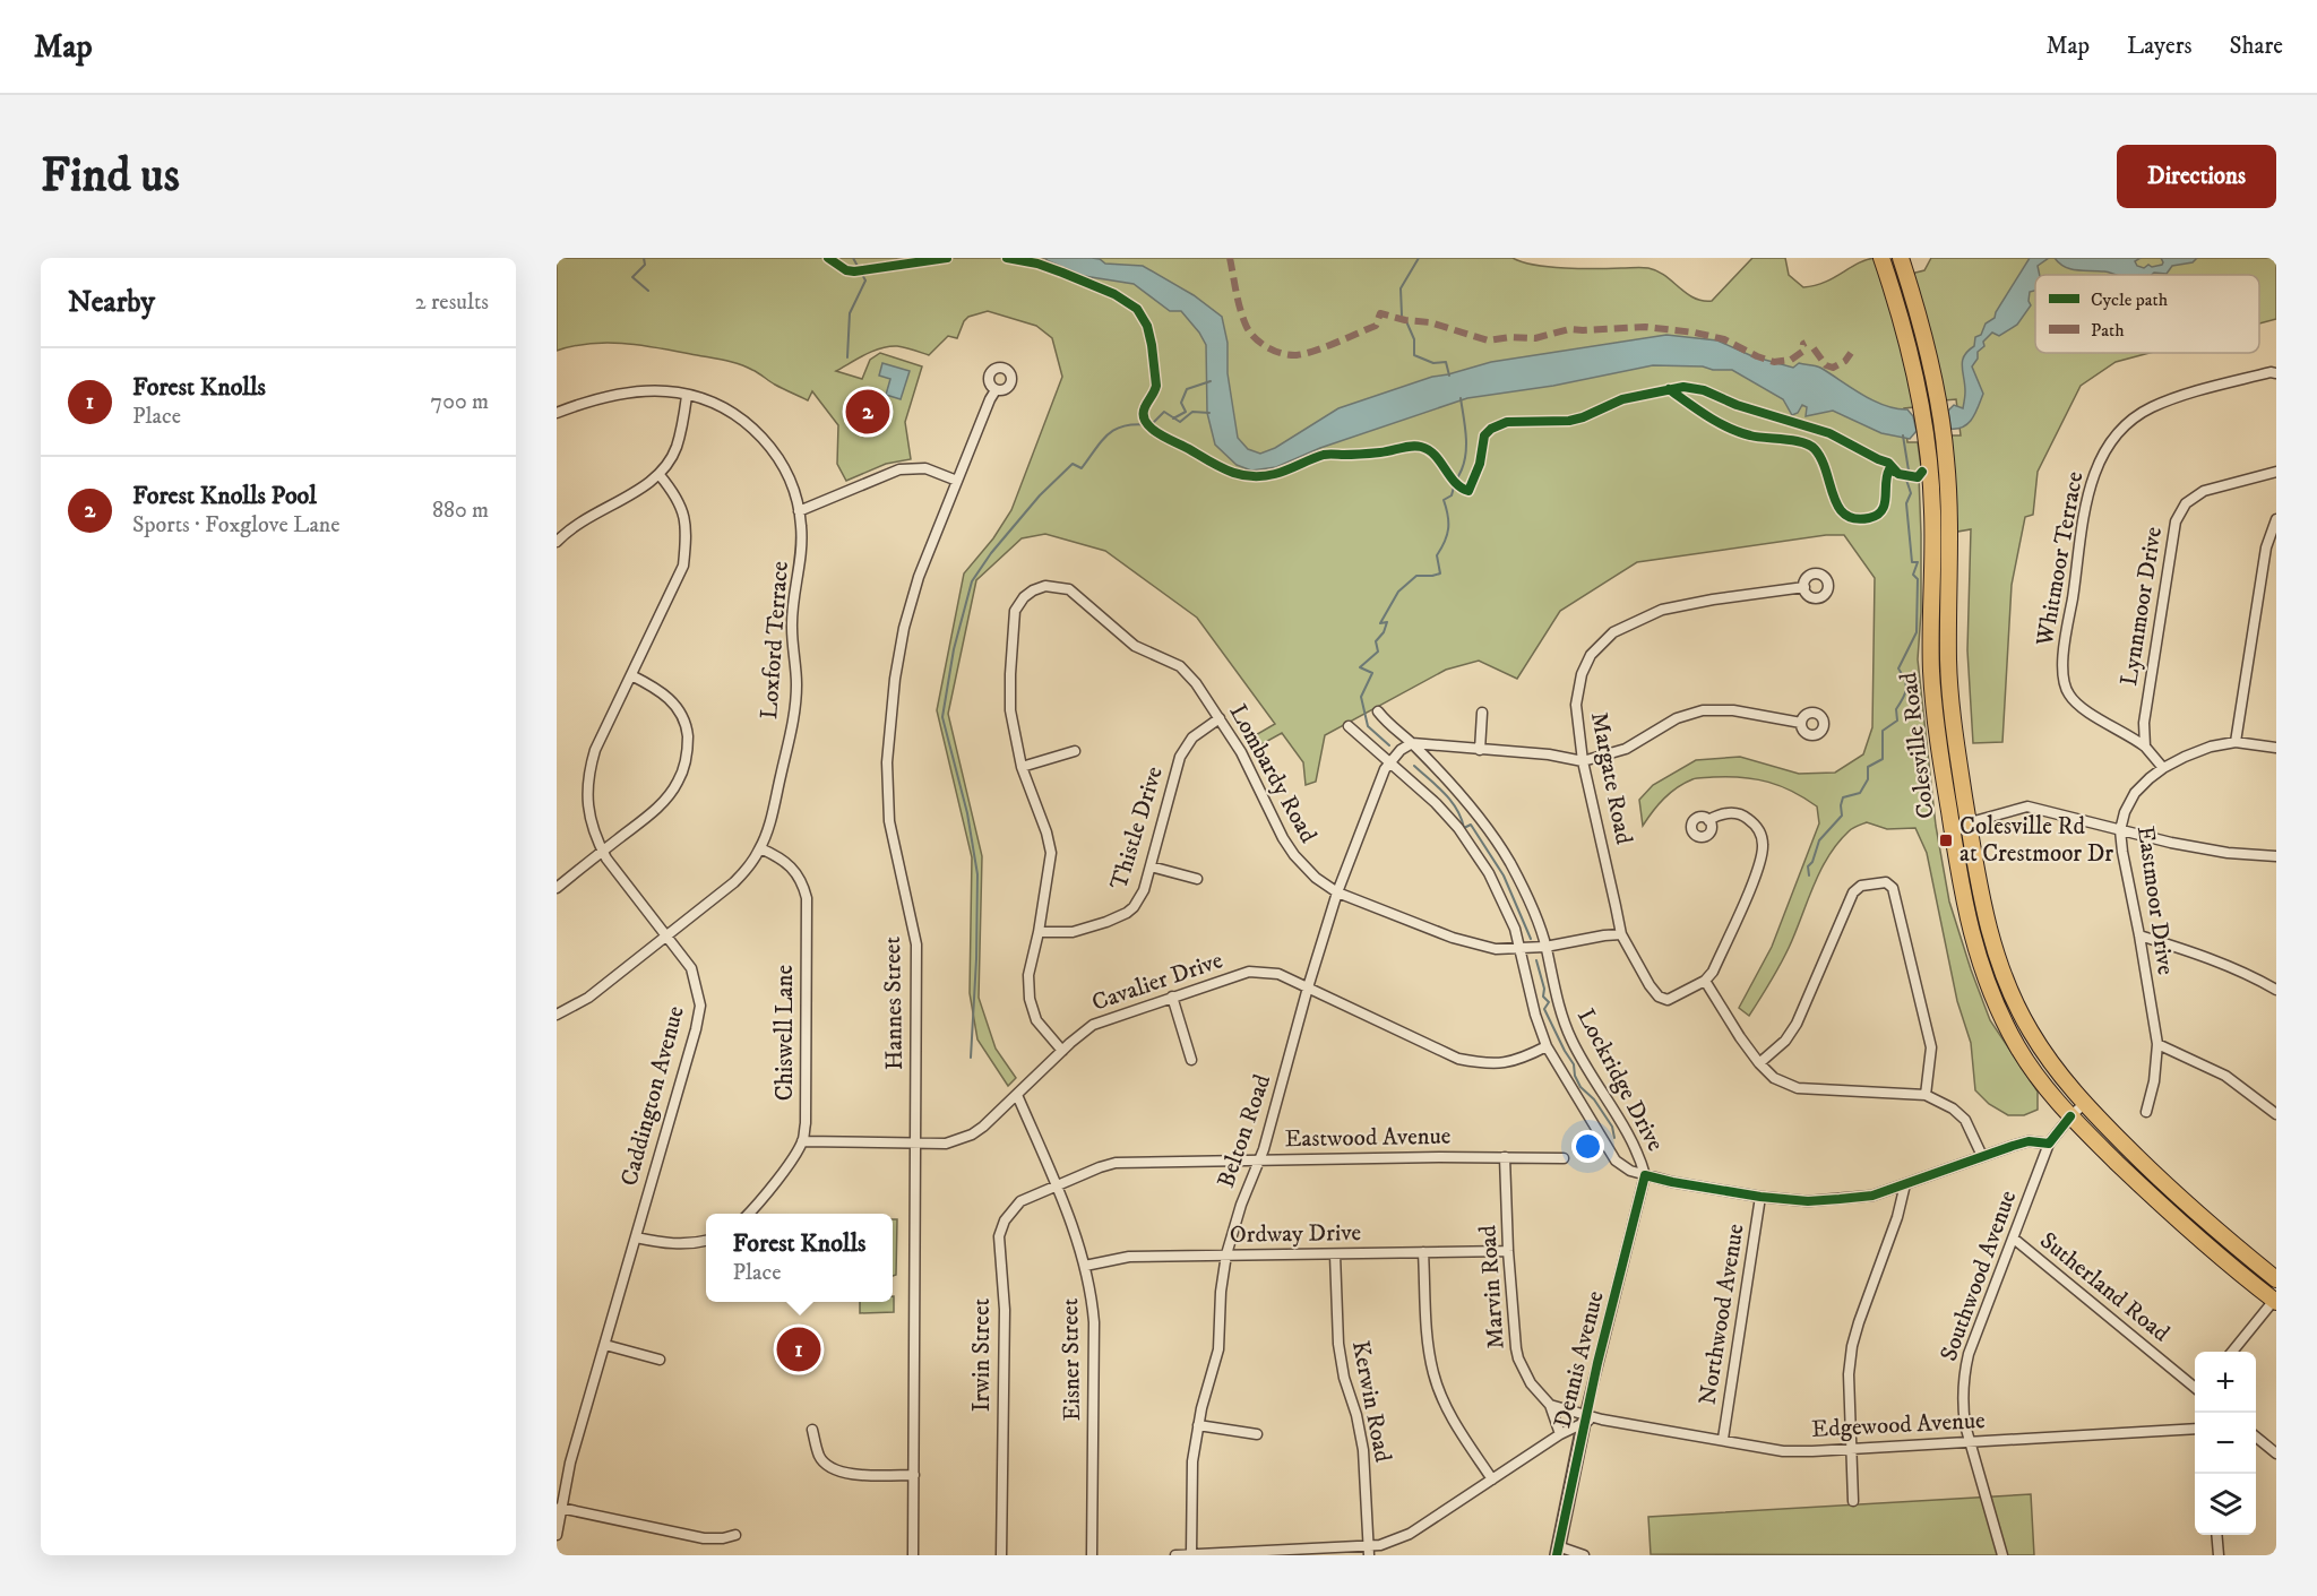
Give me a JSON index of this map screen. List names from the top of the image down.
{
  "streets": {
    "highway": ["Colesville Road"],
    "street": [
      "Whitmoor Terrace",
      "Lynnmoor Drive",
      "Loxford Terrace",
      "Lombardy Road",
      "Margate Road",
      "Thistle Drive",
      "Eastmoor Drive",
      "Cavalier Drive",
      "Hannes Street",
      "Chiswell Lane",
      "Lockridge Drive",
      "Caddington Avenue",
      "Belton Road",
      "Eastwood Avenue",
      "Ordway Drive",
      "Southwood Avenue",
      "Marvin Road",
      "Sutherland Road",
      "Northwood Avenue",
      "Irwin Street",
      "Eisner Street",
      "Dennis Avenue",
      "Kerwin Road",
      "Edgewood Avenue"
    ]
  },
  "crossings": [
    ["Whitmoor Terrace", "Lynnmoor Drive"],
    ["Loxford Terrace", "Chiswell Lane"],
    ["Loxford Terrace", "Caddington Avenue"],
    ["Colesville Road", "Southwood Avenue"],
    ["Lombardy Road", "Margate Road"],
    ["Lombardy Road", "Thistle Drive"],
    ["Lombardy Road", "Cavalier Drive"],
    ["Lombardy Road", "Lockridge Drive"],
    ["Lombardy Road", "Belton Road"],
    ["Cavalier Drive", "Hannes Street"],
    ["Cavalier Drive", "Chiswell Lane"],
    ["Cavalier Drive", "Lockridge Drive"],
    ["Cavalier Drive", "Belton Road"],
    ["Cavalier Drive", "Eisner Street"],
    ["Lockridge Drive", "Belton Road"],
    ["Lockridge Drive", "Dennis Avenue"],
    ["Belton Road", "Eastwood Avenue"],
    ["Belton Road", "Ordway Drive"],
    ["Belton Road", "Edgewood Avenue"],
    ["Eastwood Avenue", "Marvin Road"],
    ["Eastwood Avenue", "Irwin Street"],
    ["Eastwood Avenue", "Eisner Street"],
    ["Ordway Drive", "Marvin Road"],
    ["Ordway Drive", "Eisner Street"],
    ["Ordway Drive", "Kerwin Road"],
    ["Southwood Avenue", "Sutherland Road"],
    ["Southwood Avenue", "Edgewood Avenue"],
    ["Marvin Road", "Edgewood Avenue"],
    ["Northwood Avenue", "Edgewood Avenue"],
    ["Irwin Street", "Eisner Street"],
    ["Dennis Avenue", "Edgewood Avenue"],
    ["Kerwin Road", "Edgewood Avenue"]
  ],
  "places": {
    "transit": ["Colesville Rd at Crestmoor Dr"]
  },
  "legend": ["Cycle path", "Path"],
  "page": {
    "header": "Map",
    "nav": ["Map", "Layers", "Share"],
    "buttons": "Directions",
    "title": "Find us",
    "heading": ["Nearby", "2 results"],
    "list": [
      {
        "mark": "1",
        "name": "Forest Knolls",
        "note": "Place",
        "value": "700 m"
      },
      {
        "mark": "2",
        "name": "Forest Knolls Pool",
        "note": "Sports · Foxglove Lane",
        "value": "880 m"
      }
    ],
    "pins": ["2", "1"],
    "popup": ["Forest Knolls", "Place"],
    "map_buttons": ["+", "−"]
  }
}
